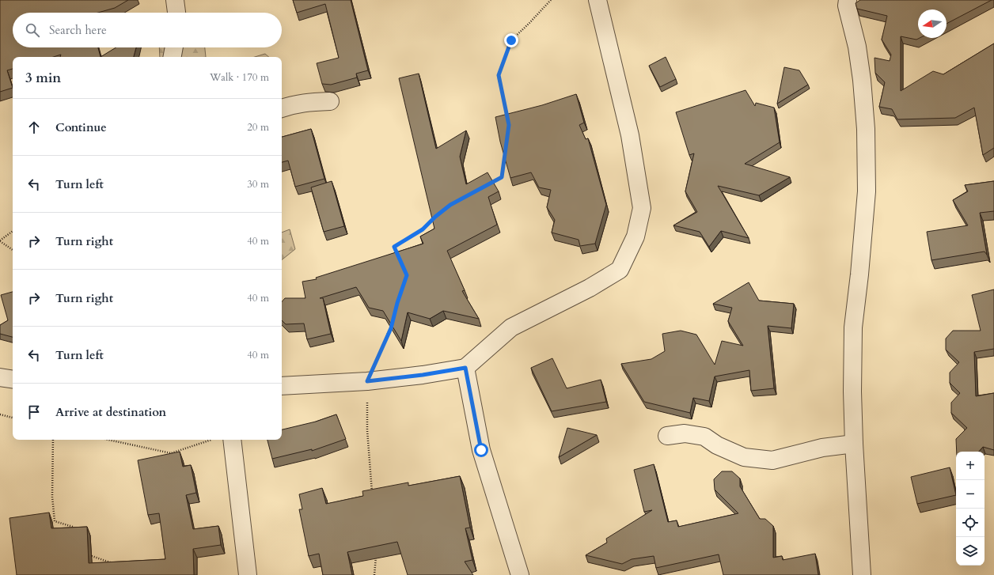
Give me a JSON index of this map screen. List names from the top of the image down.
{
  "north": "left",
  "page": {
    "search": "Search here",
    "heading": ["3 min", "Walk · 170 m"],
    "list": [
      ["Continue", "20 m"],
      ["Turn left", "30 m"],
      ["Turn right", "40 m"],
      ["Turn right", "40 m"],
      ["Turn left", "40 m"],
      "Arrive at destination"
    ],
    "map_buttons": ["+", "−"]
  }
}
